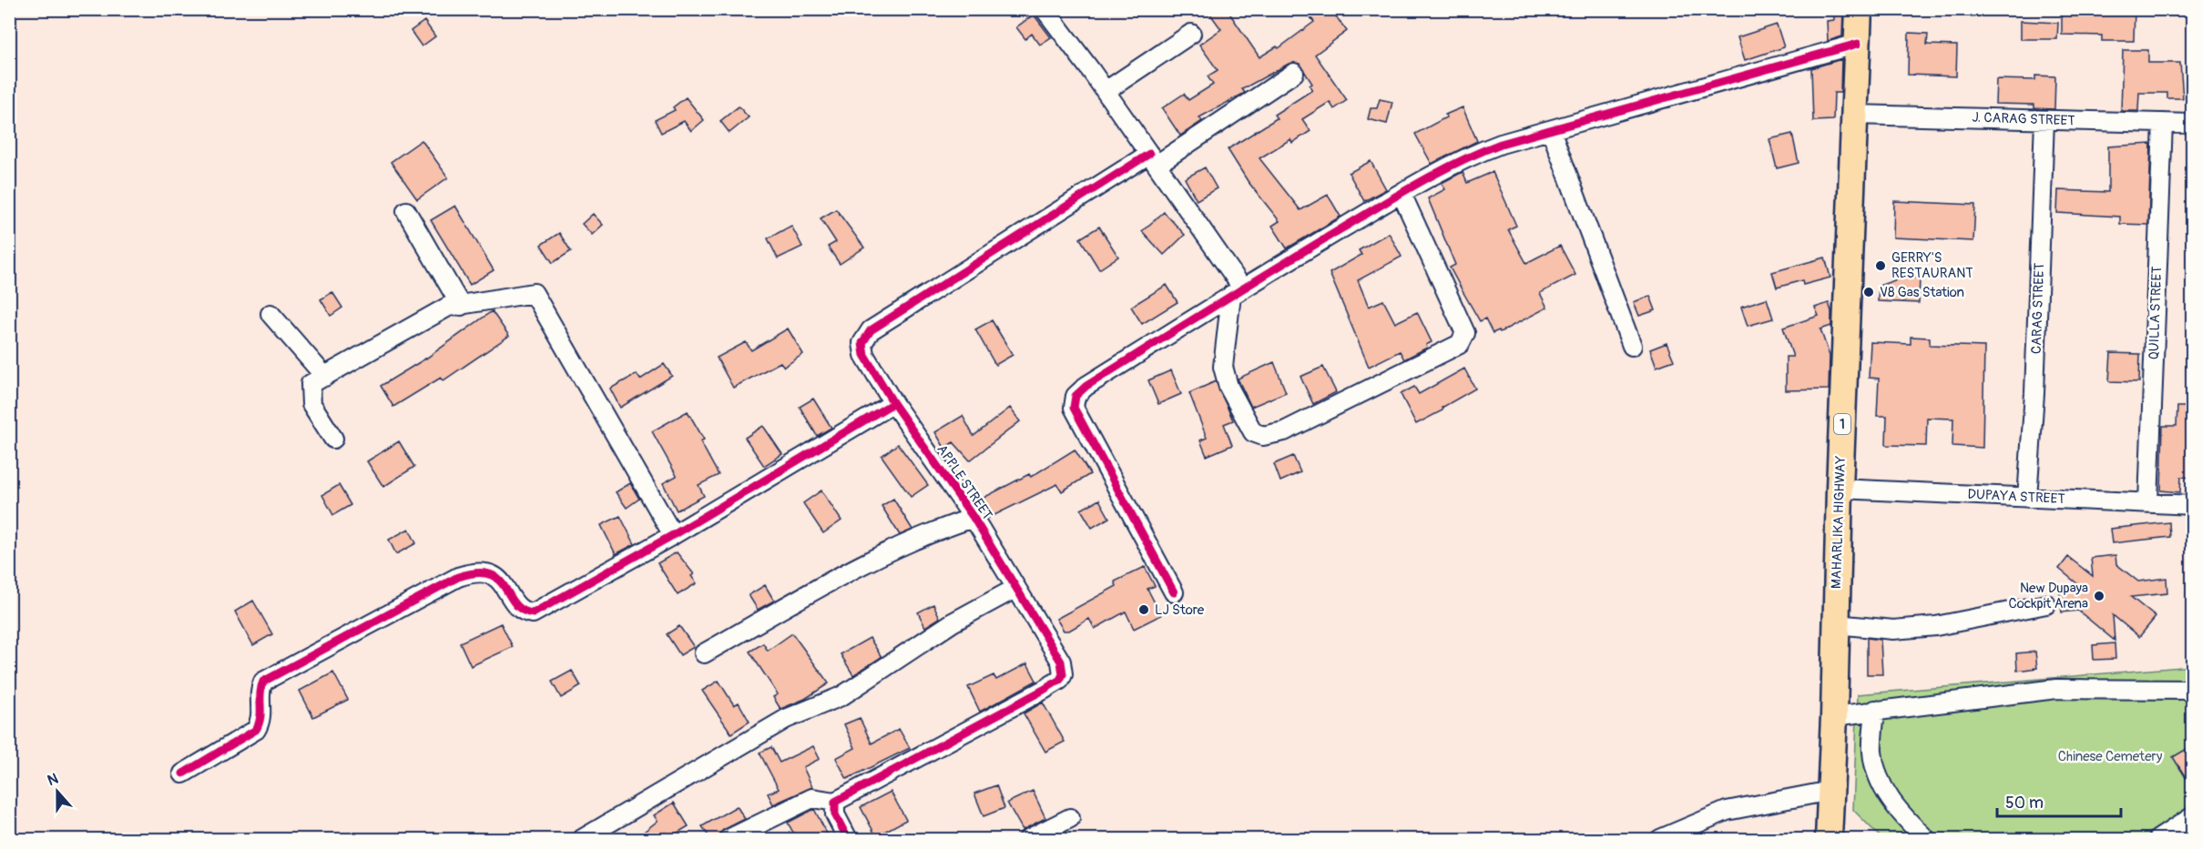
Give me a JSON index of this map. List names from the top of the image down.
{
  "streets": {
    "highway": ["1", "MAHARLIKA HIGHWAY"],
    "street": [
      "J. CARAG STREET",
      "CARAG STREET",
      "QUILLA STREET",
      "APPLE STREET",
      "DUPAYA STREET"
    ]
  },
  "crossings": [
    ["J. CARAG STREET", "CARAG STREET"],
    ["J. CARAG STREET", "QUILLA STREET"],
    ["J. CARAG STREET", "MAHARLIKA HIGHWAY"],
    ["CARAG STREET", "DUPAYA STREET"],
    ["QUILLA STREET", "DUPAYA STREET"],
    ["DUPAYA STREET", "MAHARLIKA HIGHWAY"]
  ],
  "parks": ["Chinese Cemetery"],
  "places": [
    "GERRY'S RESTAURANT",
    "V8 Gas Station",
    "New Dupaya Cockpit Arena",
    "LJ Store"
  ],
  "scale_bar": "50 m",
  "north": "top"
}
